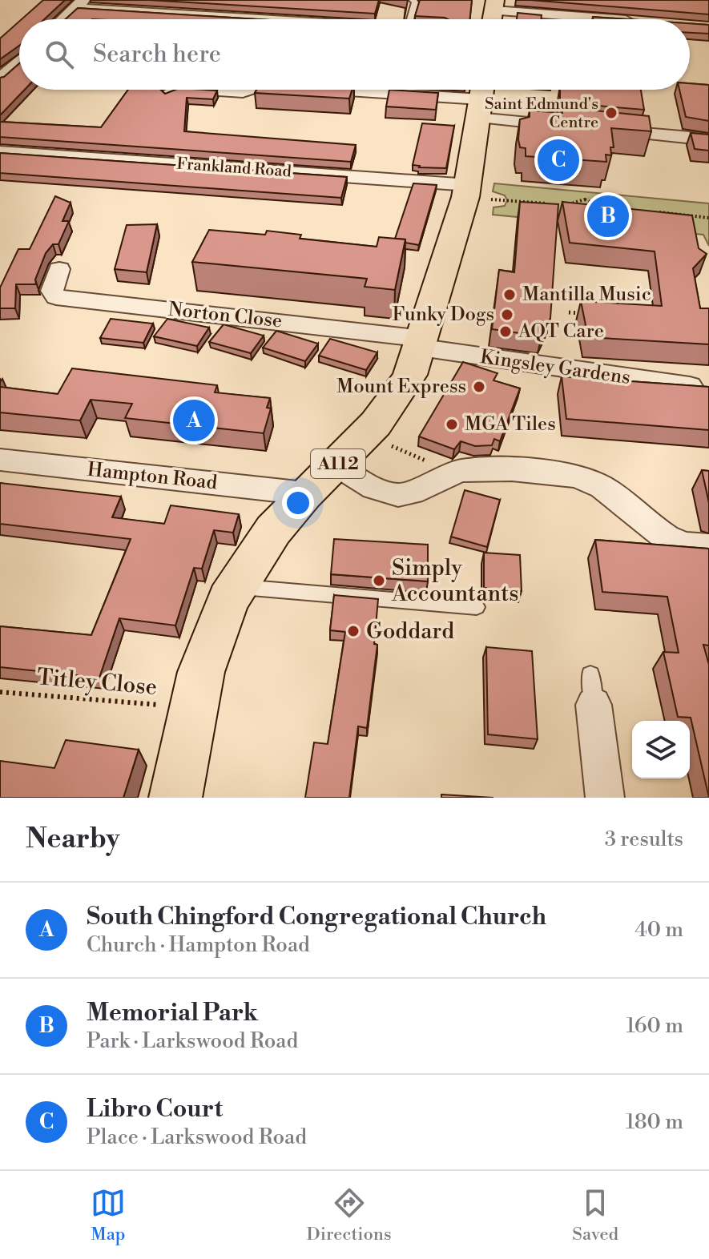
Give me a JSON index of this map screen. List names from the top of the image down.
{
  "streets": {
    "main road": ["A112"],
    "street": [
      "Frankland Road",
      "Norton Close",
      "Kingsley Gardens",
      "Hampton Road"
    ],
    "path": ["Titley Close"]
  },
  "crossings": [
    ["Frankland Road", "A112"],
    ["Norton Close", "Kingsley Gardens"],
    ["Norton Close", "A112"],
    ["Kingsley Gardens", "A112"],
    ["A112", "Hampton Road"],
    ["A112", "Titley Close"]
  ],
  "places": [
    "Saint Edmund's Centre",
    "Mantilla Music",
    "Funky Dogs",
    "AQT Care",
    "Mount Express",
    "MGA Tiles",
    "Simply Accountants",
    "Goddard"
  ],
  "page": {
    "search": "Search here",
    "pins": ["C", "B", "A"],
    "heading": ["Nearby", "3 results"],
    "list": [
      {
        "mark": "A",
        "name": "South Chingford Congregational Church",
        "note": "Church · Hampton Road",
        "value": "40 m"
      },
      {
        "mark": "B",
        "name": "Memorial Park",
        "note": "Park · Larkswood Road",
        "value": "160 m"
      },
      {
        "mark": "C",
        "name": "Libro Court",
        "note": "Place · Larkswood Road",
        "value": "180 m"
      }
    ],
    "nav": ["Map", "Directions", "Saved"]
  }
}
